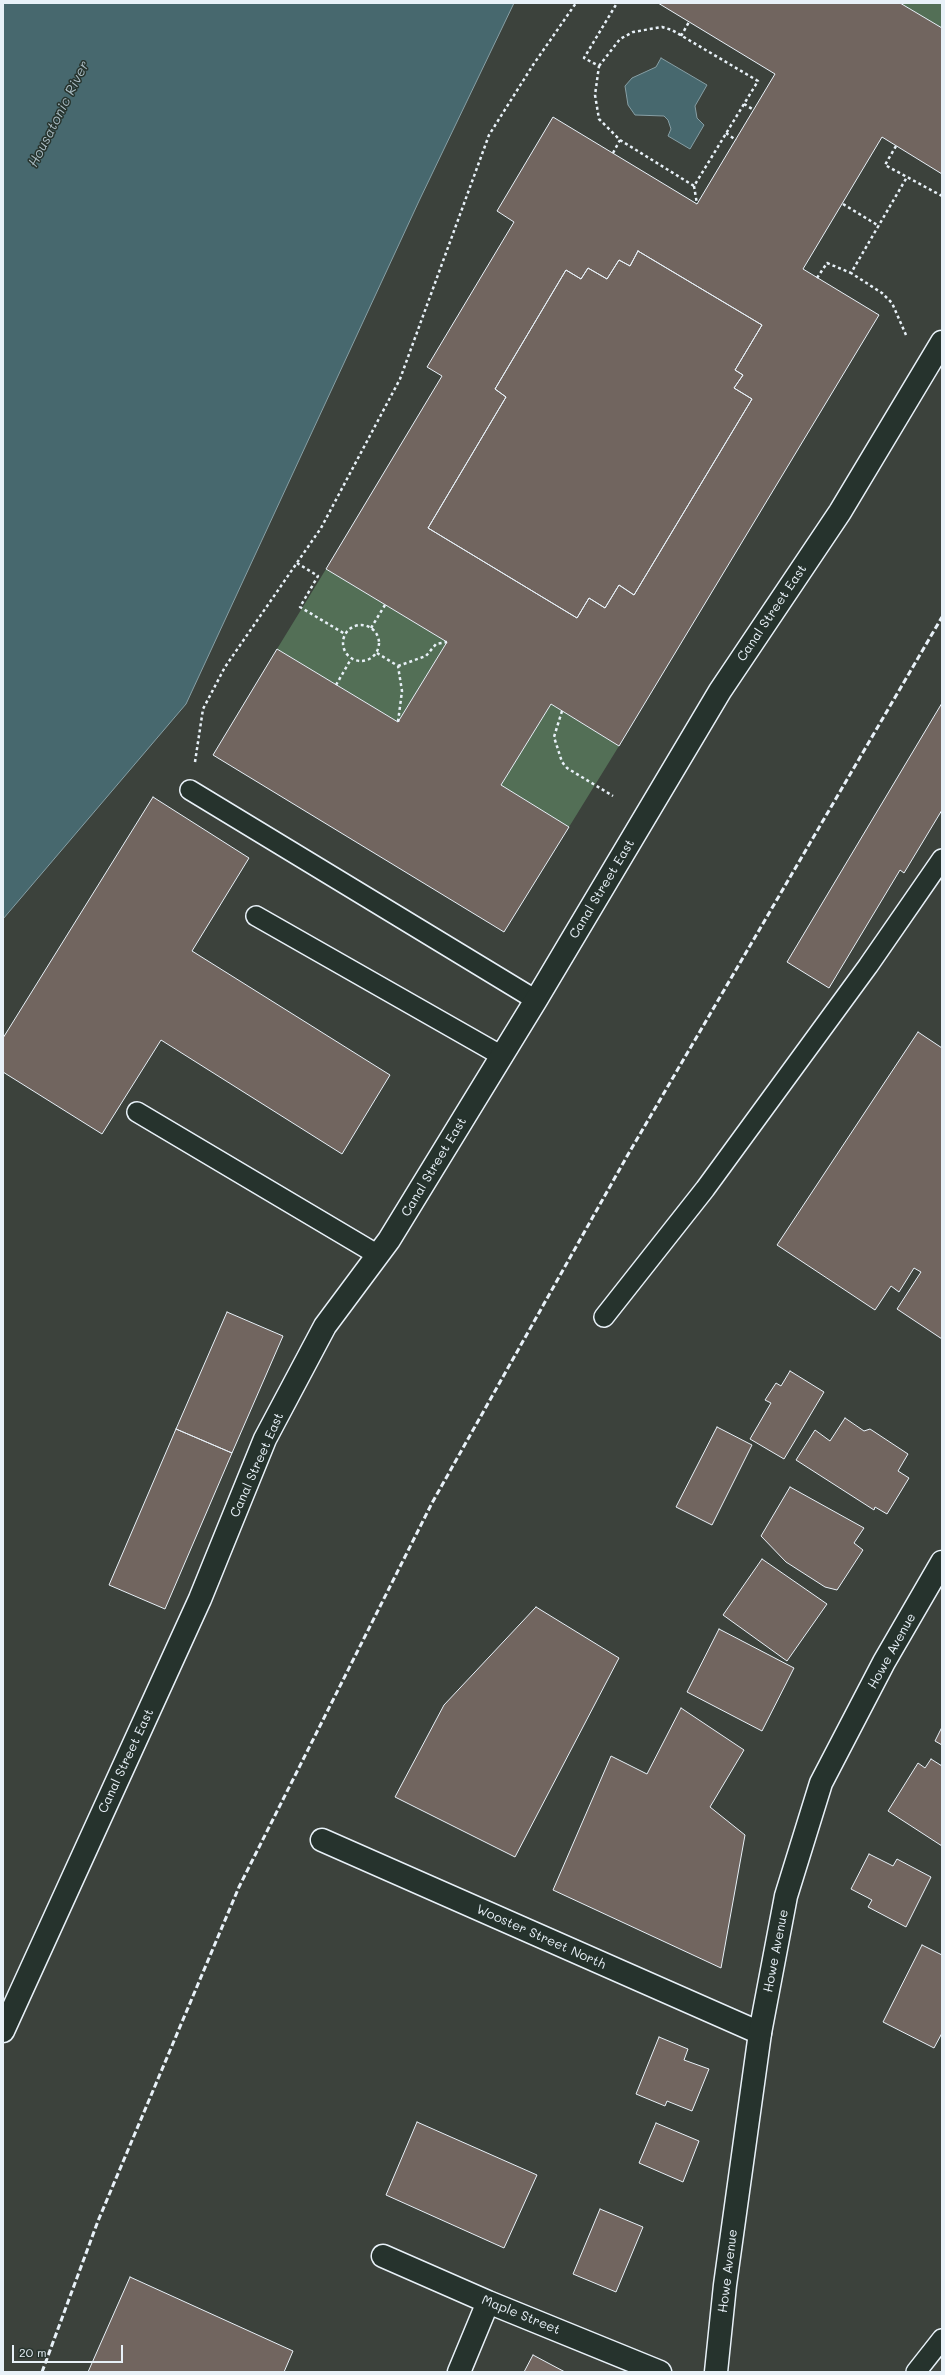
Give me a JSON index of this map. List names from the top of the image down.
{
  "streets": {
    "street": [
      "Canal Street East",
      "Howe Avenue",
      "Wooster Street North",
      "Maple Street"
    ]
  },
  "crossings": [
    ["Howe Avenue", "Wooster Street North"]
  ],
  "water": ["Housatonic River"],
  "scale_bar": "20 m"
}
